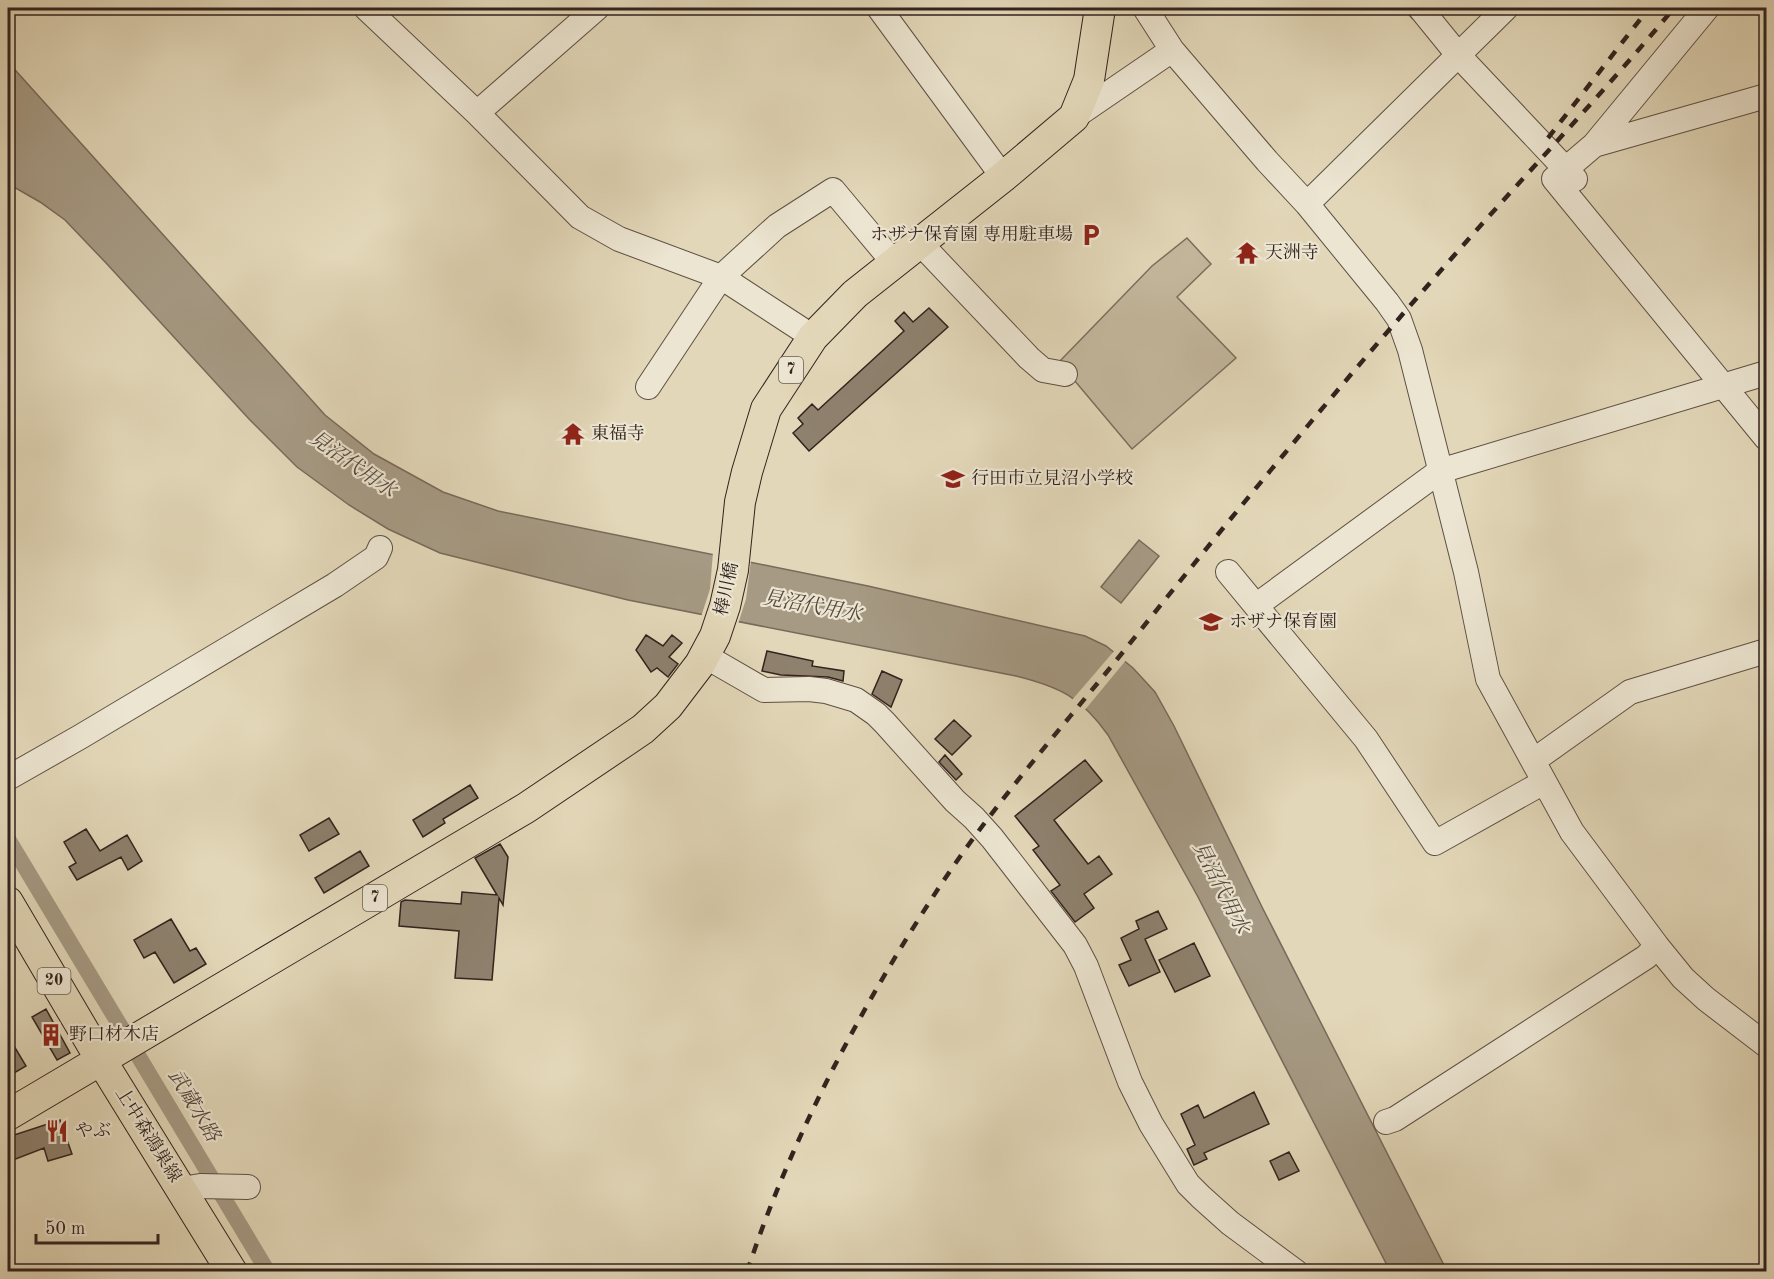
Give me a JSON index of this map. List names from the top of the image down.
{
  "streets": {
    "main road": [
      "7",
      "棒川橋",
      "20",
      "上中森鴻巣線"
    ]
  },
  "crossings": [
    ["7", "棒川橋"],
    ["7", "20"],
    ["7", "上中森鴻巣線"],
    ["20", "上中森鴻巣線"]
  ],
  "water": ["見沼代用水", "武蔵水路"],
  "places": {
    "parking": ["ホザナ保育園 専用駐車場"],
    "temple": ["天洲寺", "東福寺"],
    "school or university": ["行田市立見沼小学校", "ホザナ保育園"],
    "building": ["野口材木店"],
    "restaurant": ["やぶ"]
  },
  "scale_bar": "50 m"
}
